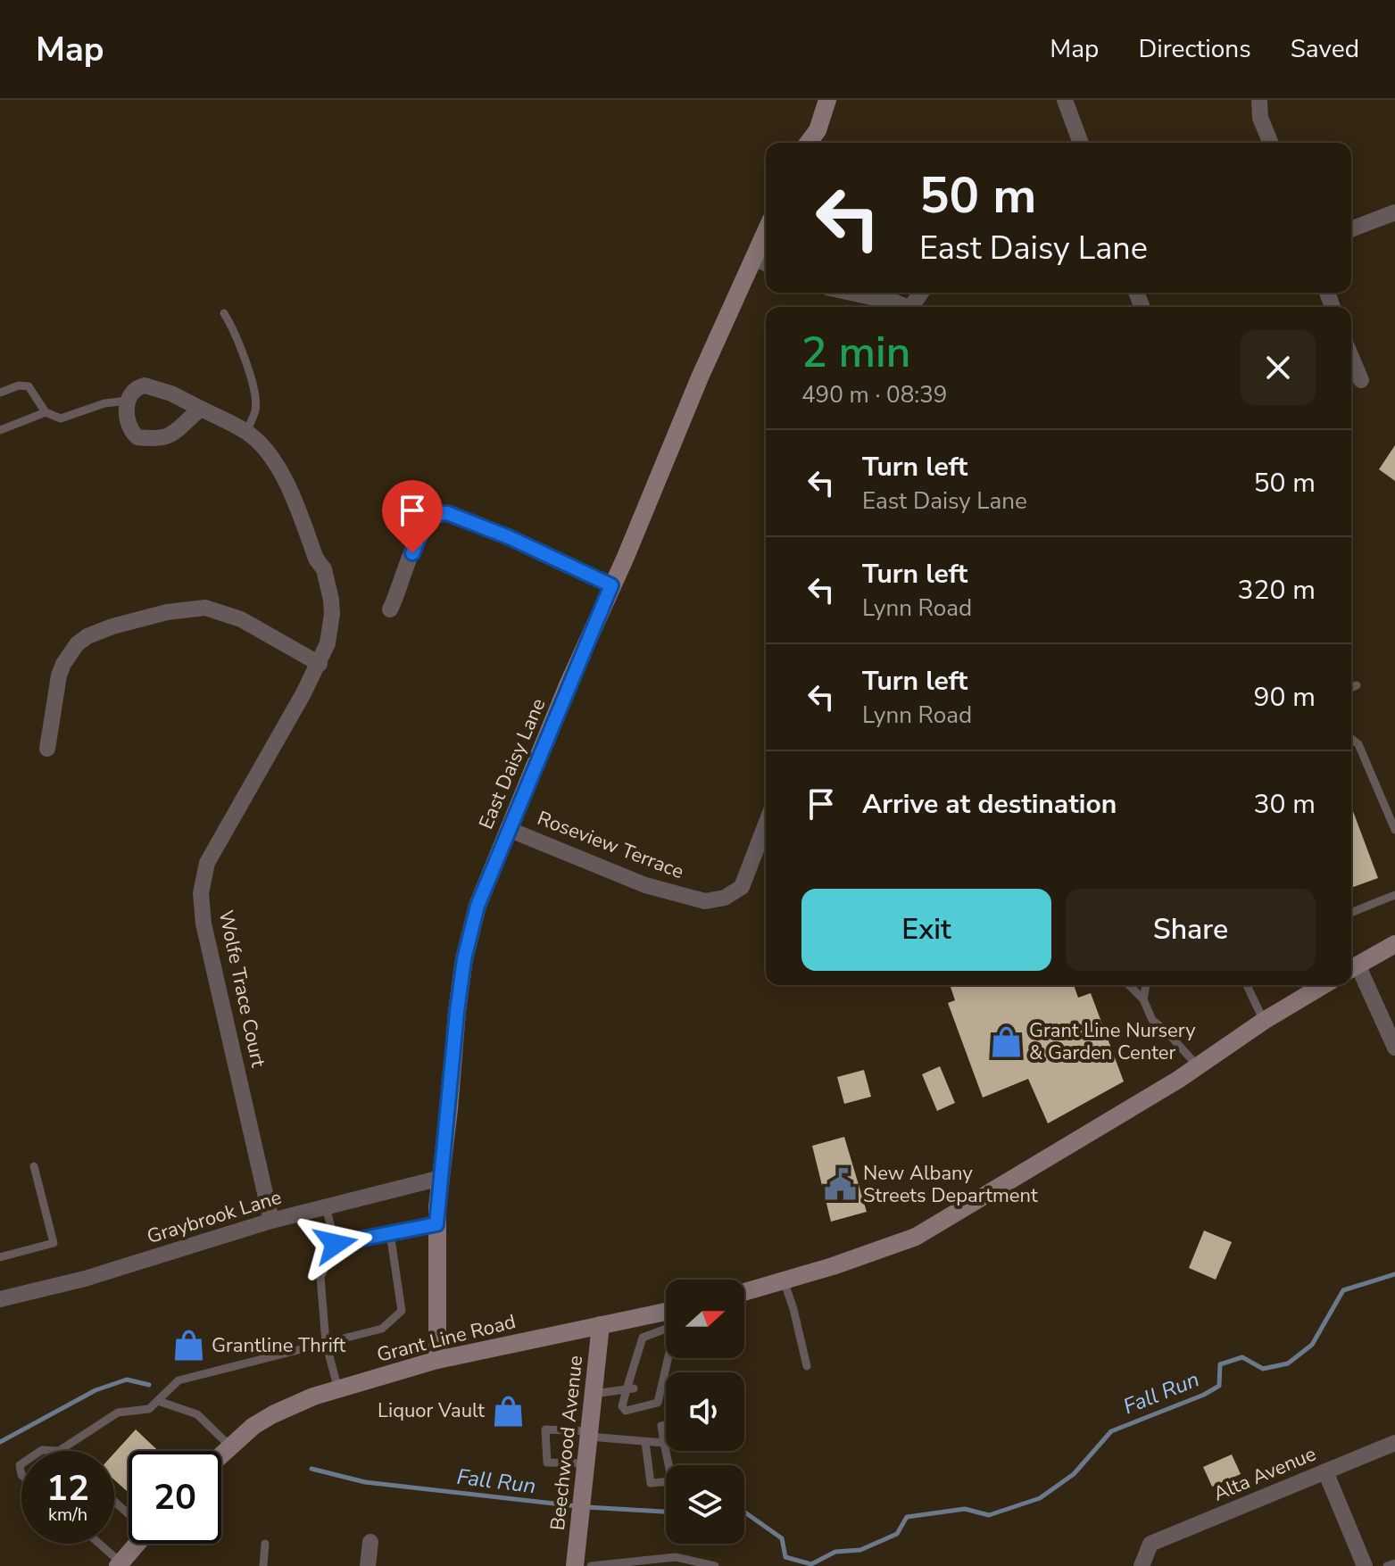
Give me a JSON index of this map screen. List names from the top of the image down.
{
  "streets": {
    "street": [
      "East Daisy Lane",
      "Roseview Terrace",
      "Wolfe Trace Court",
      "Graybrook Lane",
      "Grant Line Road",
      "Beechwood Avenue",
      "Alta Avenue"
    ]
  },
  "crossings": [
    ["East Daisy Lane", "Roseview Terrace"],
    ["East Daisy Lane", "Graybrook Lane"],
    ["East Daisy Lane", "Grant Line Road"],
    ["Wolfe Trace Court", "Graybrook Lane"],
    ["Grant Line Road", "Beechwood Avenue"]
  ],
  "water": ["Fall Run"],
  "places": {
    "shop": ["Grant Line Nursery & Garden Center", "Grantline Thrift", "Liquor Vault"],
    "public building": ["New Albany Streets Department"]
  },
  "north": "right",
  "page": {
    "header": "Map",
    "nav": ["Map", "Directions", "Saved"],
    "turn": ["50 m", "East Daisy Lane"],
    "heading": ["2 min", "490 m · 08:39"],
    "list": [
      {
        "name": "Turn left",
        "note": "East Daisy Lane",
        "value": "50 m"
      },
      {
        "name": "Turn left",
        "note": "Lynn Road",
        "value": "320 m"
      },
      {
        "name": "Turn left",
        "note": "Lynn Road",
        "value": "90 m"
      },
      {
        "name": "Arrive at destination",
        "value": "30 m"
      }
    ],
    "buttons": ["Exit", "Share"],
    "speed": "12 km/h",
    "limit": "20"
  }
}
